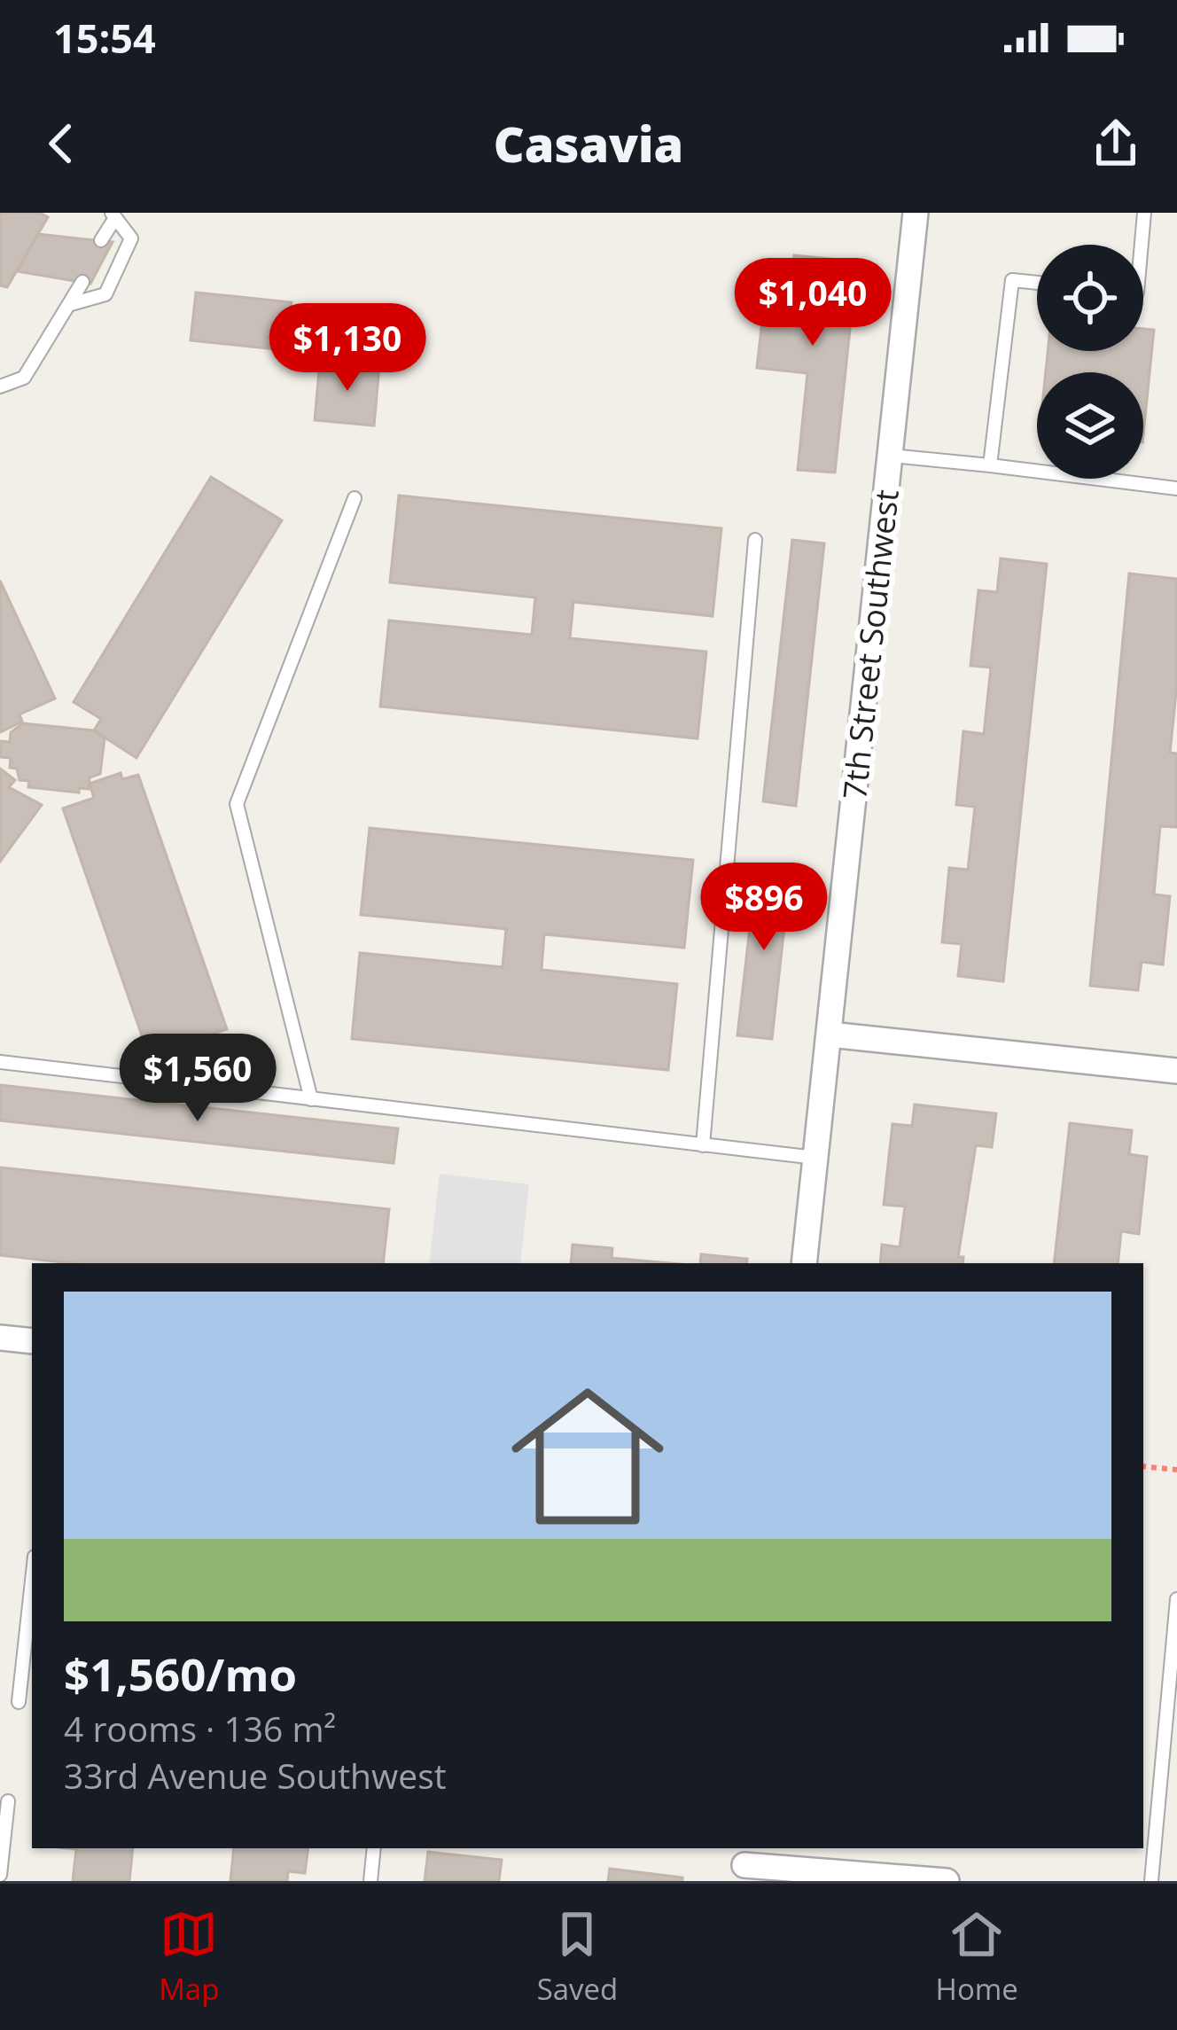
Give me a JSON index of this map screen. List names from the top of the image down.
{
  "streets": {
    "street": ["7th Street Southwest"]
  },
  "page": {
    "status": "15:54",
    "header": "Casavia",
    "price": [
      "$1,040",
      "$1,130",
      "$896",
      "$1,560"
    ],
    "list": [
      {
        "name": "$1,560/mo",
        "note": "4 rooms · 136 m² · 33rd Avenue Southwest"
      }
    ],
    "tabs": ["Map", "Saved", "Home"]
  }
}
